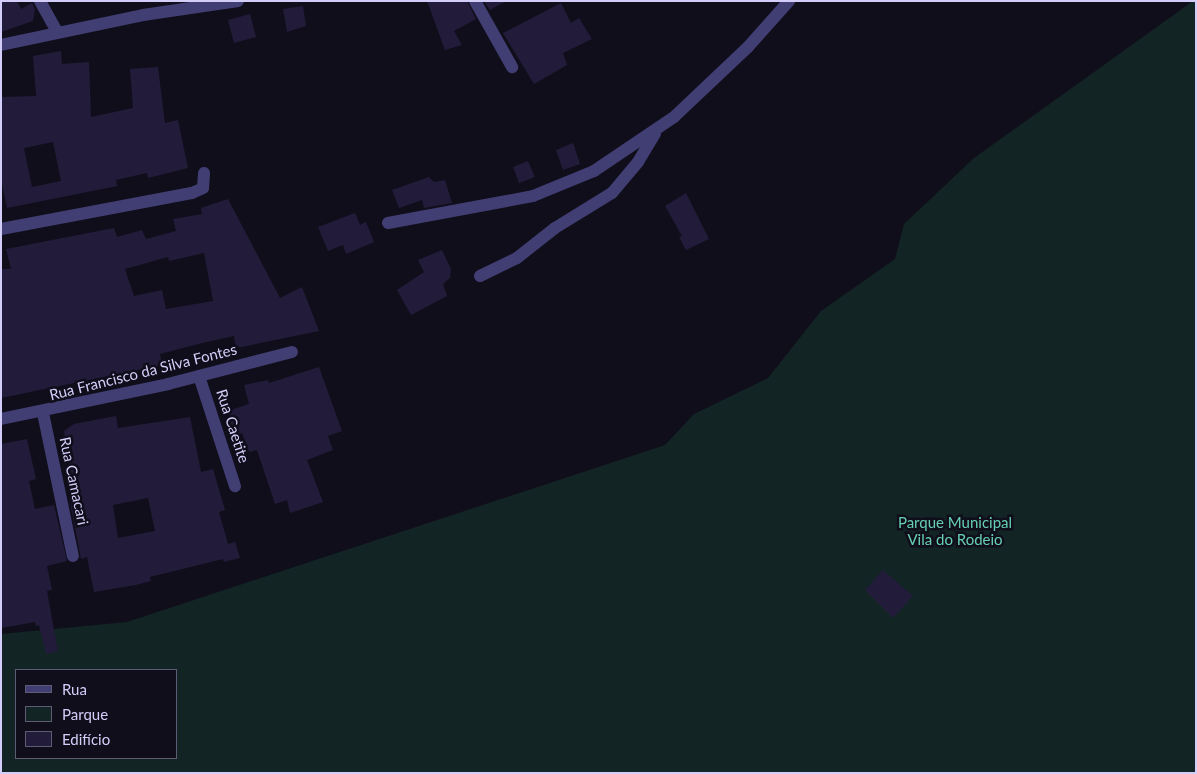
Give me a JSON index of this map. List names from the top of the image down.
{
  "streets": {
    "street": ["Rua Francisco da Silva Fontes", "Rua Caetite", "Rua Camacari"]
  },
  "crossings": [
    ["Rua Francisco da Silva Fontes", "Rua Caetite"],
    ["Rua Francisco da Silva Fontes", "Rua Camacari"]
  ],
  "parks": ["Parque Municipal Vila do Rodeio"],
  "legend": ["Rua", "Parque", "Edifício"]
}
